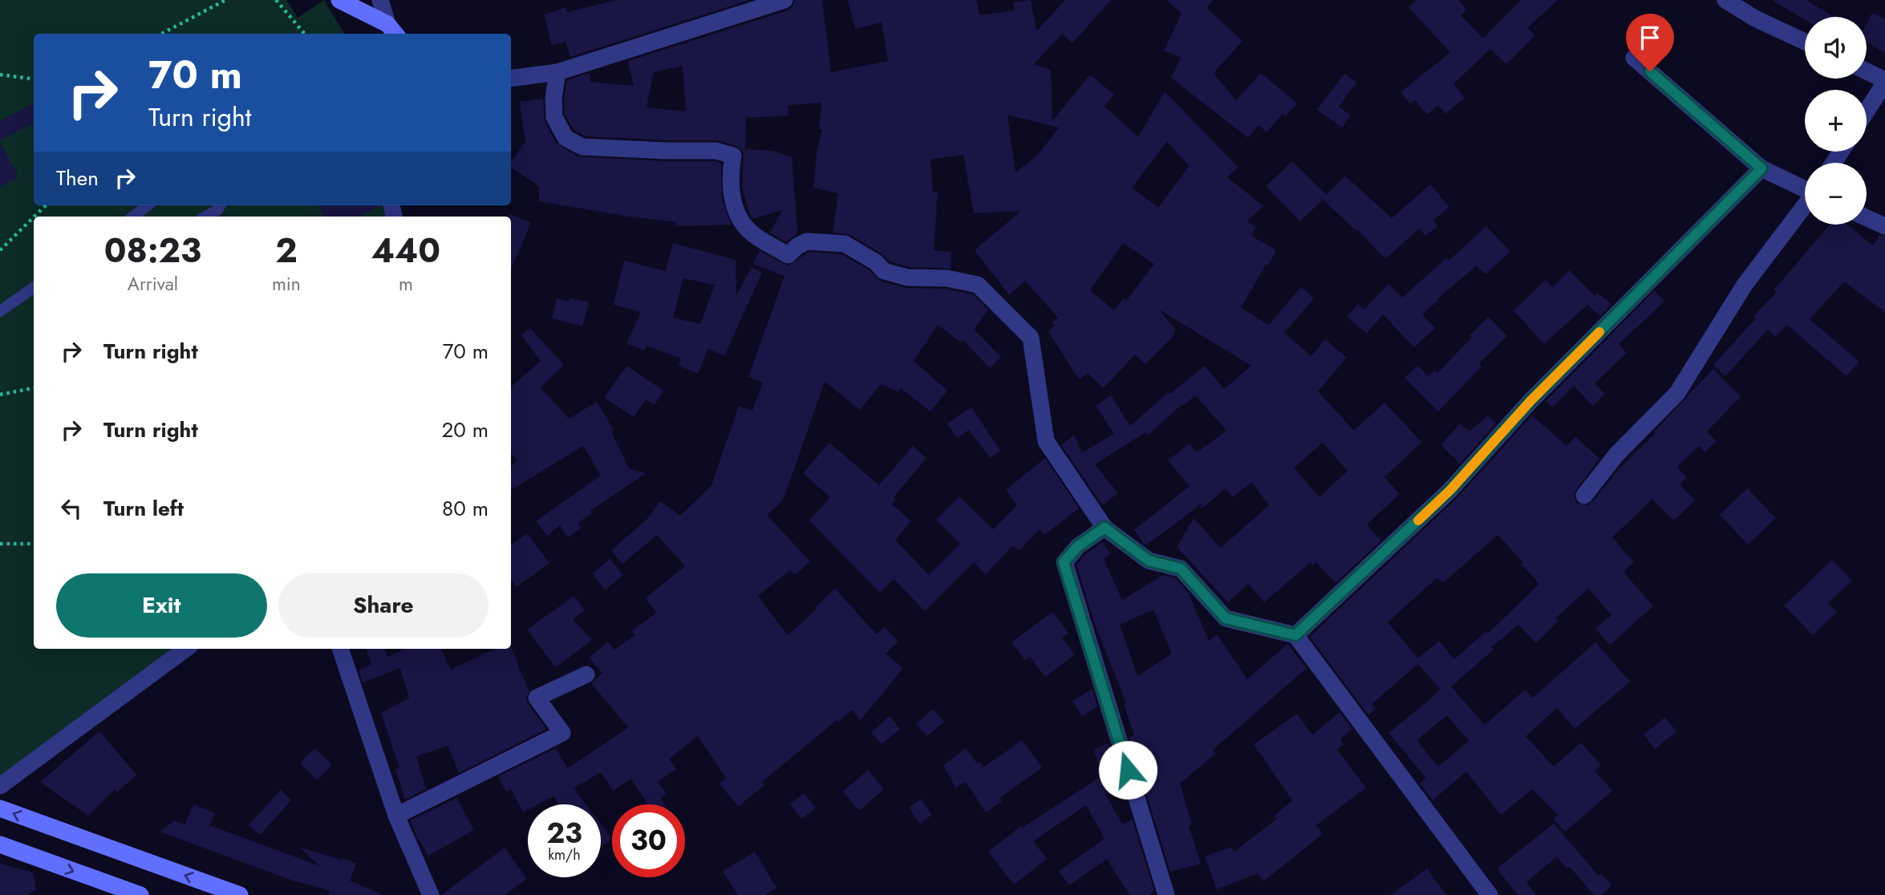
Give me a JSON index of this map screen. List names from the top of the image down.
{
  "page": {
    "map_buttons": ["+", "−"],
    "turn": ["70 m", "Turn right"],
    "then": "Then",
    "eta": [
      "08:23",
      "Arrival",
      "2",
      "min",
      "440",
      "m"
    ],
    "list": [
      {
        "name": "Turn right",
        "value": "70 m"
      },
      {
        "name": "Turn right",
        "value": "20 m"
      },
      {
        "name": "Turn left",
        "value": "80 m"
      }
    ],
    "buttons": ["Exit", "Share"],
    "speed": "23 km/h",
    "limit": "30"
  }
}
